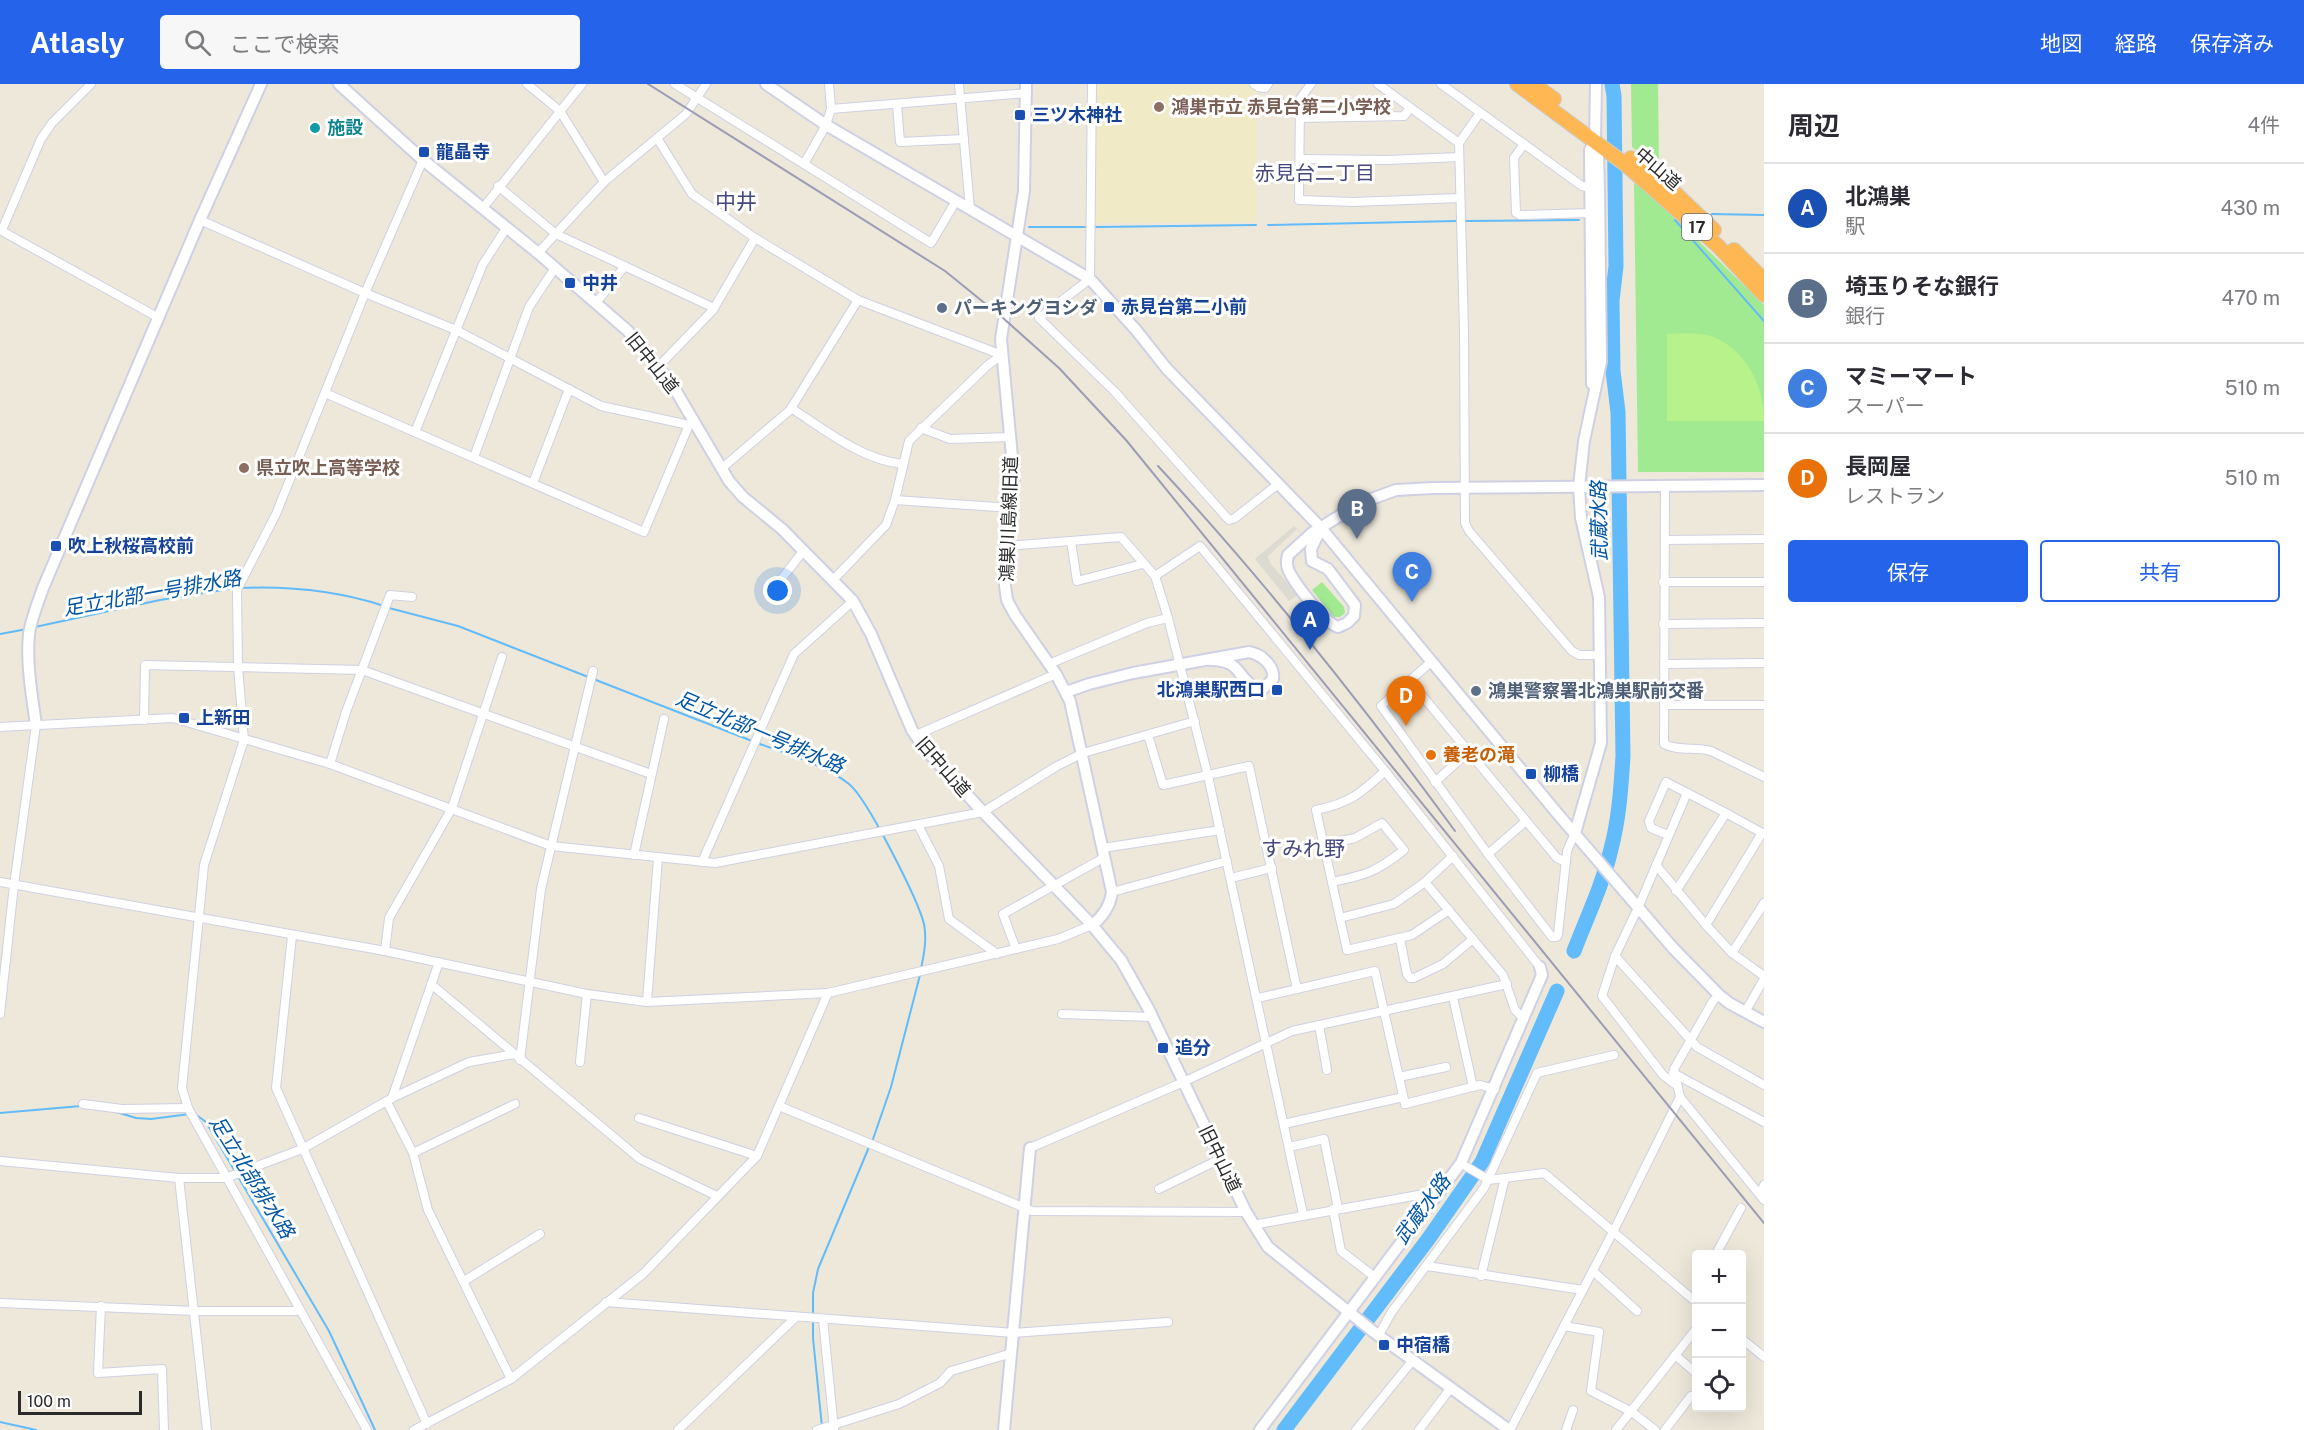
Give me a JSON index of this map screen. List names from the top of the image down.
{
  "streets": {
    "highway": ["中山道", "17"],
    "street": ["旧中山道", "鴻巣川島線旧道"]
  },
  "districts": ["赤見台二丁目", "中井", "すみれ野"],
  "water": ["武蔵水路", "足立北部一号排水路", "足立北部排水路"],
  "places": {
    "other": [
      "鴻巣市立 赤見台第二小学校",
      "施設",
      "パーキングヨシダ",
      "県立吹上高等学校",
      "鴻巣警察署北鴻巣駅前交番",
      "養老の滝"
    ],
    "transit": [
      "三ツ木神社",
      "龍晶寺",
      "中井",
      "赤見台第二小前",
      "吹上秋桜高校前",
      "北鴻巣駅西口",
      "上新田",
      "柳橋",
      "追分",
      "中宿橋"
    ]
  },
  "scale_bar": "100 m",
  "page": {
    "header": "Atlasly",
    "search": "ここで検索",
    "nav": ["地図", "経路", "保存済み"],
    "heading": ["周辺", "4件"],
    "list": [
      {
        "mark": "A",
        "name": "北鴻巣",
        "note": "駅",
        "value": "430 m"
      },
      {
        "mark": "B",
        "name": "埼玉りそな銀行",
        "note": "銀行",
        "value": "470 m"
      },
      {
        "mark": "C",
        "name": "マミーマート",
        "note": "スーパー",
        "value": "510 m"
      },
      {
        "mark": "D",
        "name": "長岡屋",
        "note": "レストラン",
        "value": "510 m"
      }
    ],
    "pins": [
      "B",
      "C",
      "A",
      "D"
    ],
    "buttons": ["保存", "共有"],
    "map_buttons": ["+", "−"],
    "scale": "100 m"
  }
}
